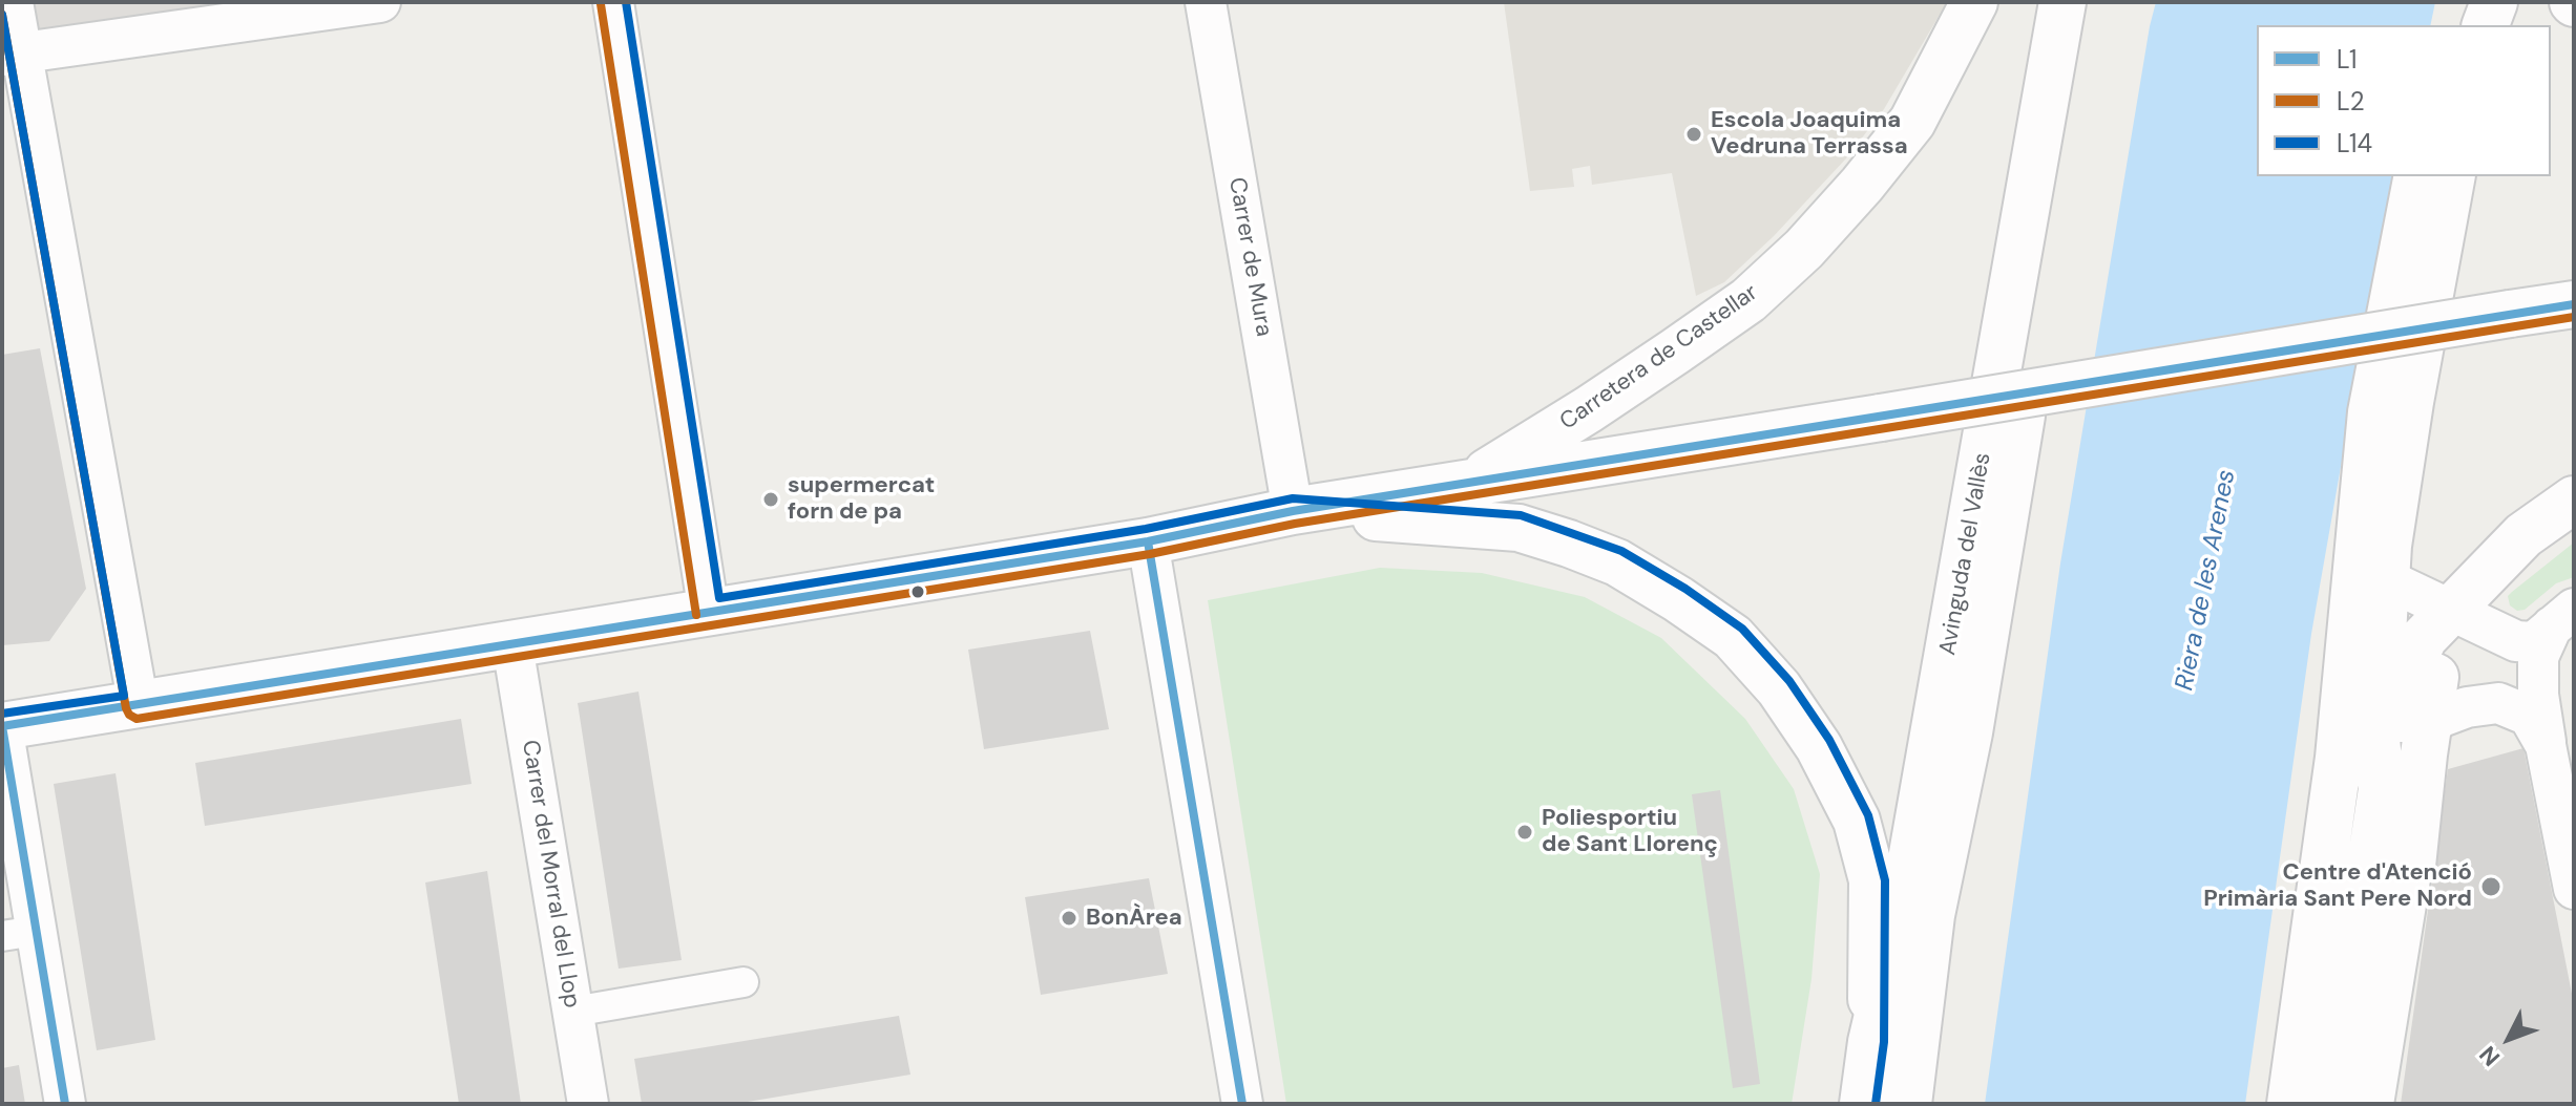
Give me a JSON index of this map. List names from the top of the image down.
{
  "streets": {
    "main road": ["Carretera de Castellar", "Avinguda del Vallès"],
    "street": ["Carrer de Mura", "Carrer del Morral del Llop"]
  },
  "crossings": [
    ["Carrer de Mura", "Carretera de Castellar"],
    ["Carretera de Castellar", "Avinguda del Vallès"],
    ["Carretera de Castellar", "Carrer del Morral del Llop"]
  ],
  "water": ["Riera de les Arenes"],
  "places": [
    "Escola Joaquima Vedruna Terrassa",
    "supermercat forn de pa",
    "Poliesportiu de Sant Llorenç",
    "Centre d'Atenció Primària Sant Pere Nord",
    "BonÀrea"
  ],
  "lines": ["transit line L14", "transit line L2", "transit line L1"],
  "legend": ["L1", "L2", "L14"],
  "north": "bottom left"
}
